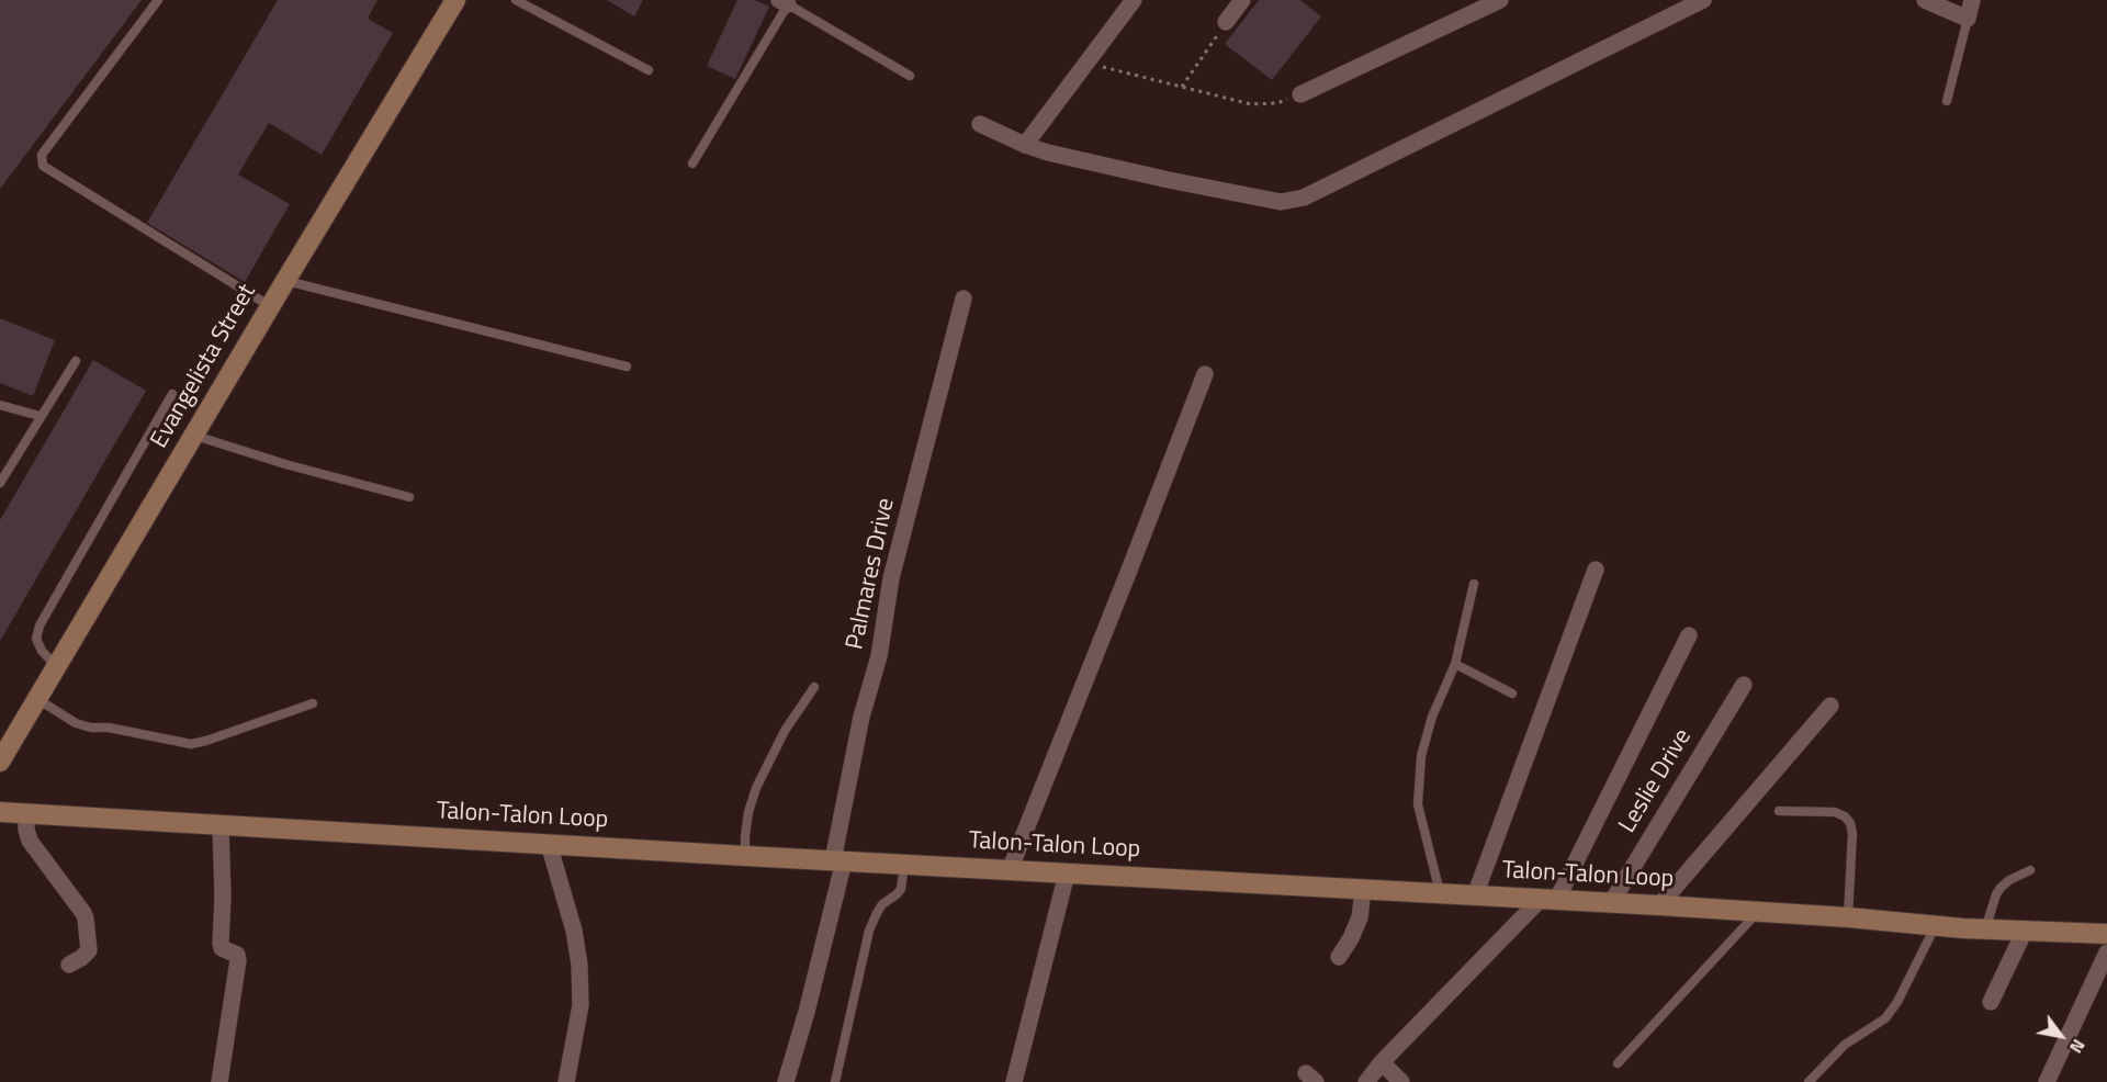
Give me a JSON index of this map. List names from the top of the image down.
{
  "streets": {
    "street": [
      "Evangelista Street",
      "Palmares Drive",
      "Leslie Drive",
      "Talon-Talon Loop"
    ]
  },
  "crossings": [
    ["Palmares Drive", "Talon-Talon Loop"],
    ["Leslie Drive", "Talon-Talon Loop"]
  ],
  "north": "bottom right"
}
